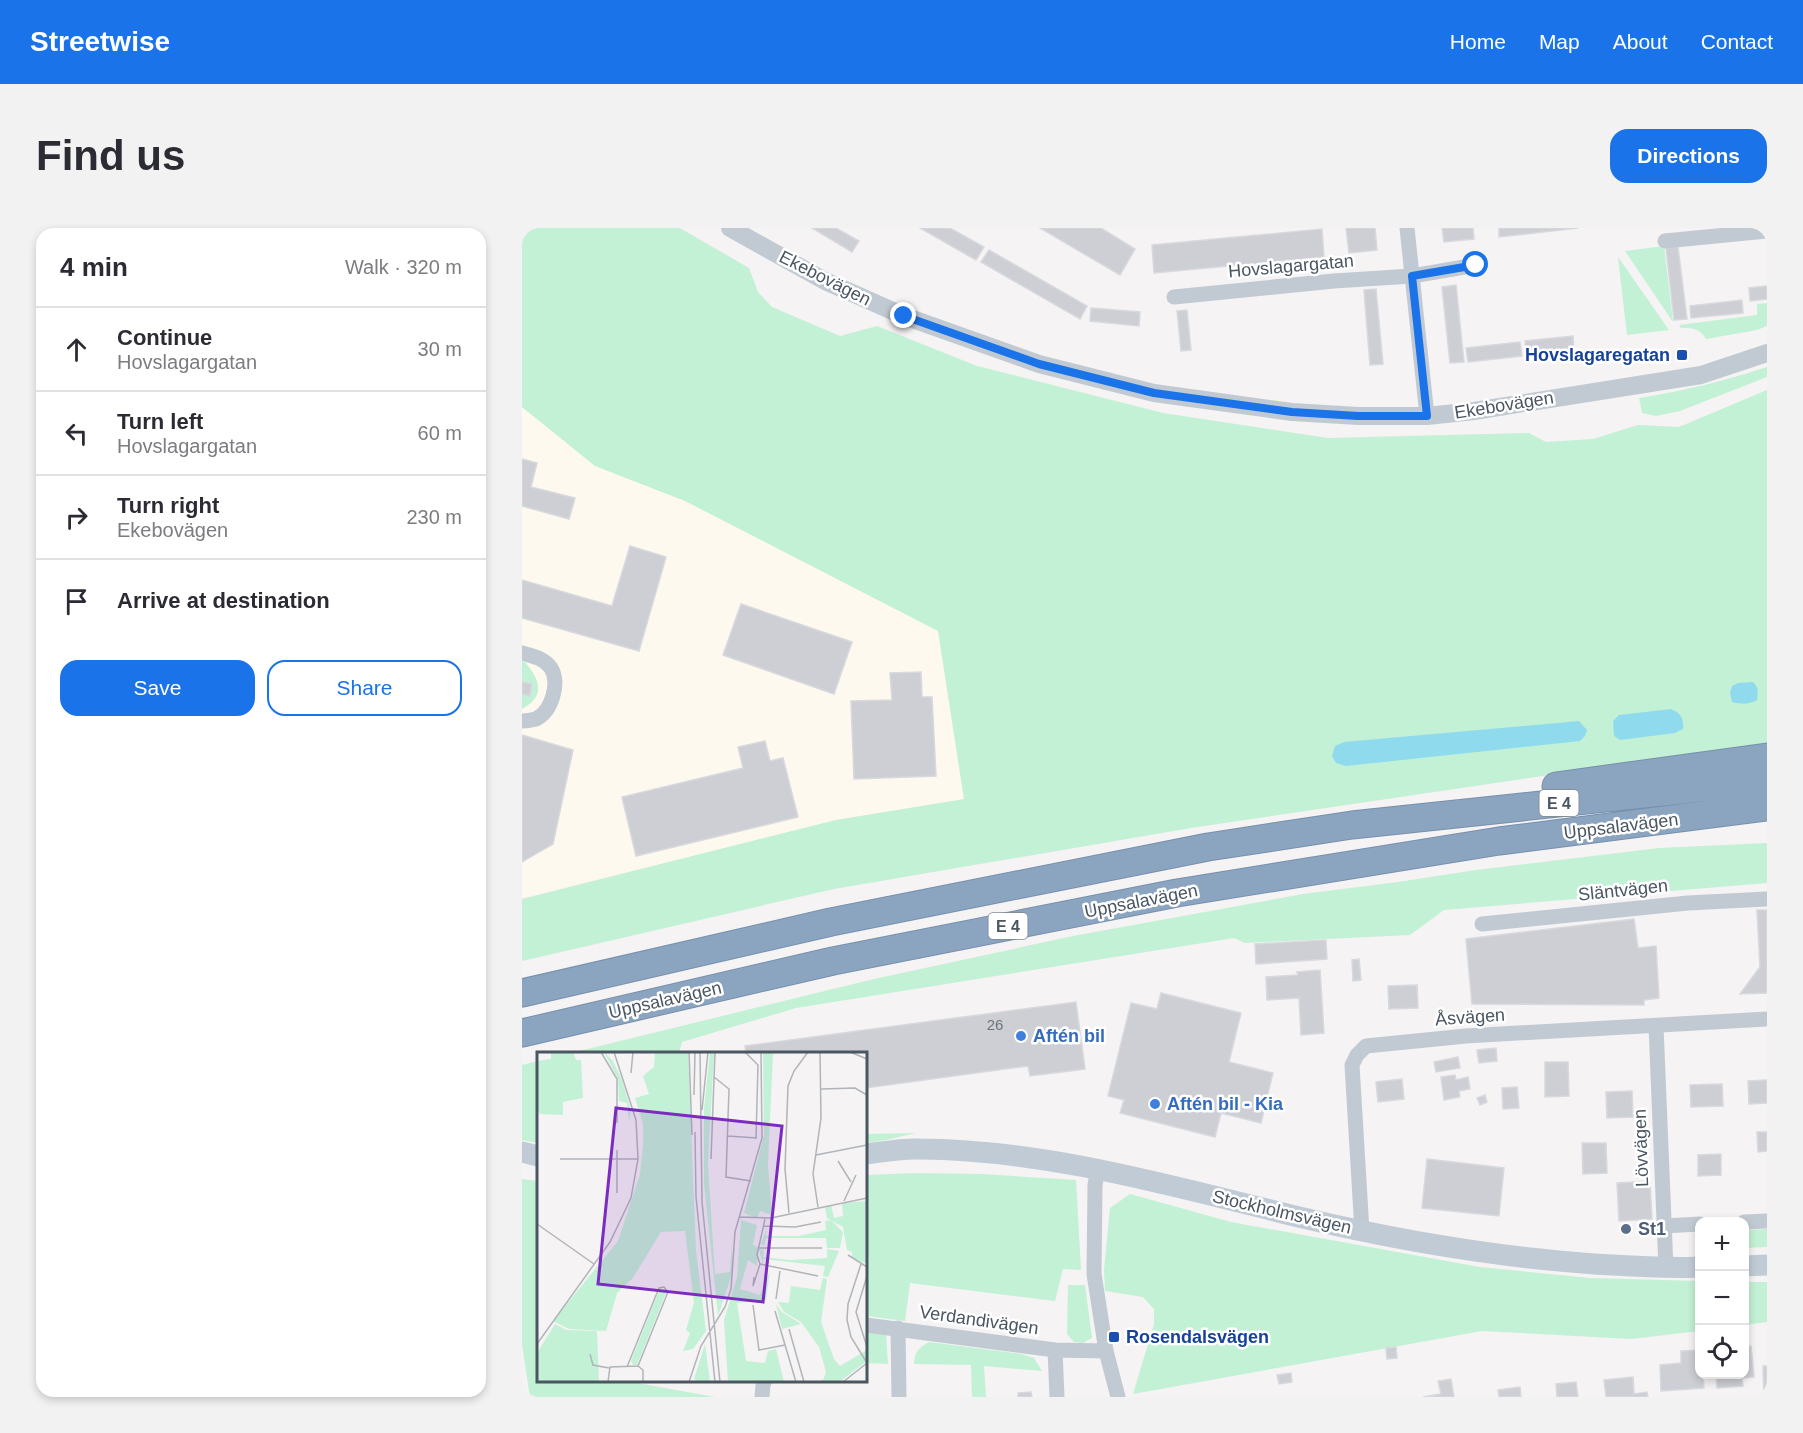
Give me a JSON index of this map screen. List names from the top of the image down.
{
  "streets": {
    "highway": ["E 4", "Uppsalavägen"],
    "main road": ["Stockholmsvägen"],
    "street": [
      "Hovslagargatan",
      "Ekebovägen",
      "Släntvägen",
      "Åsvägen",
      "Lövvägen",
      "Verdandivägen"
    ]
  },
  "crossings": [
    ["Åsvägen", "Lövvägen"],
    ["Åsvägen", "Stockholmsvägen"],
    ["Lövvägen", "Stockholmsvägen"]
  ],
  "places": {
    "transit": ["Hovslagaregatan", "Rosendalsvägen"],
    "other": ["Aftén bil", "Aftén bil - Kia", "St1"]
  },
  "house_numbers": ["26"],
  "page": {
    "header": "Streetwise",
    "nav": [
      "Home",
      "Map",
      "About",
      "Contact"
    ],
    "buttons": [
      "Directions",
      ["Save", "Share"]
    ],
    "title": "Find us",
    "heading": ["4 min", "Walk · 320 m"],
    "list": [
      ["Continue", "Hovslagargatan", "30 m"],
      ["Turn left", "Hovslagargatan", "60 m"],
      ["Turn right", "Ekebovägen", "230 m"],
      "Arrive at destination"
    ],
    "map_buttons": ["+", "−"]
  }
}
